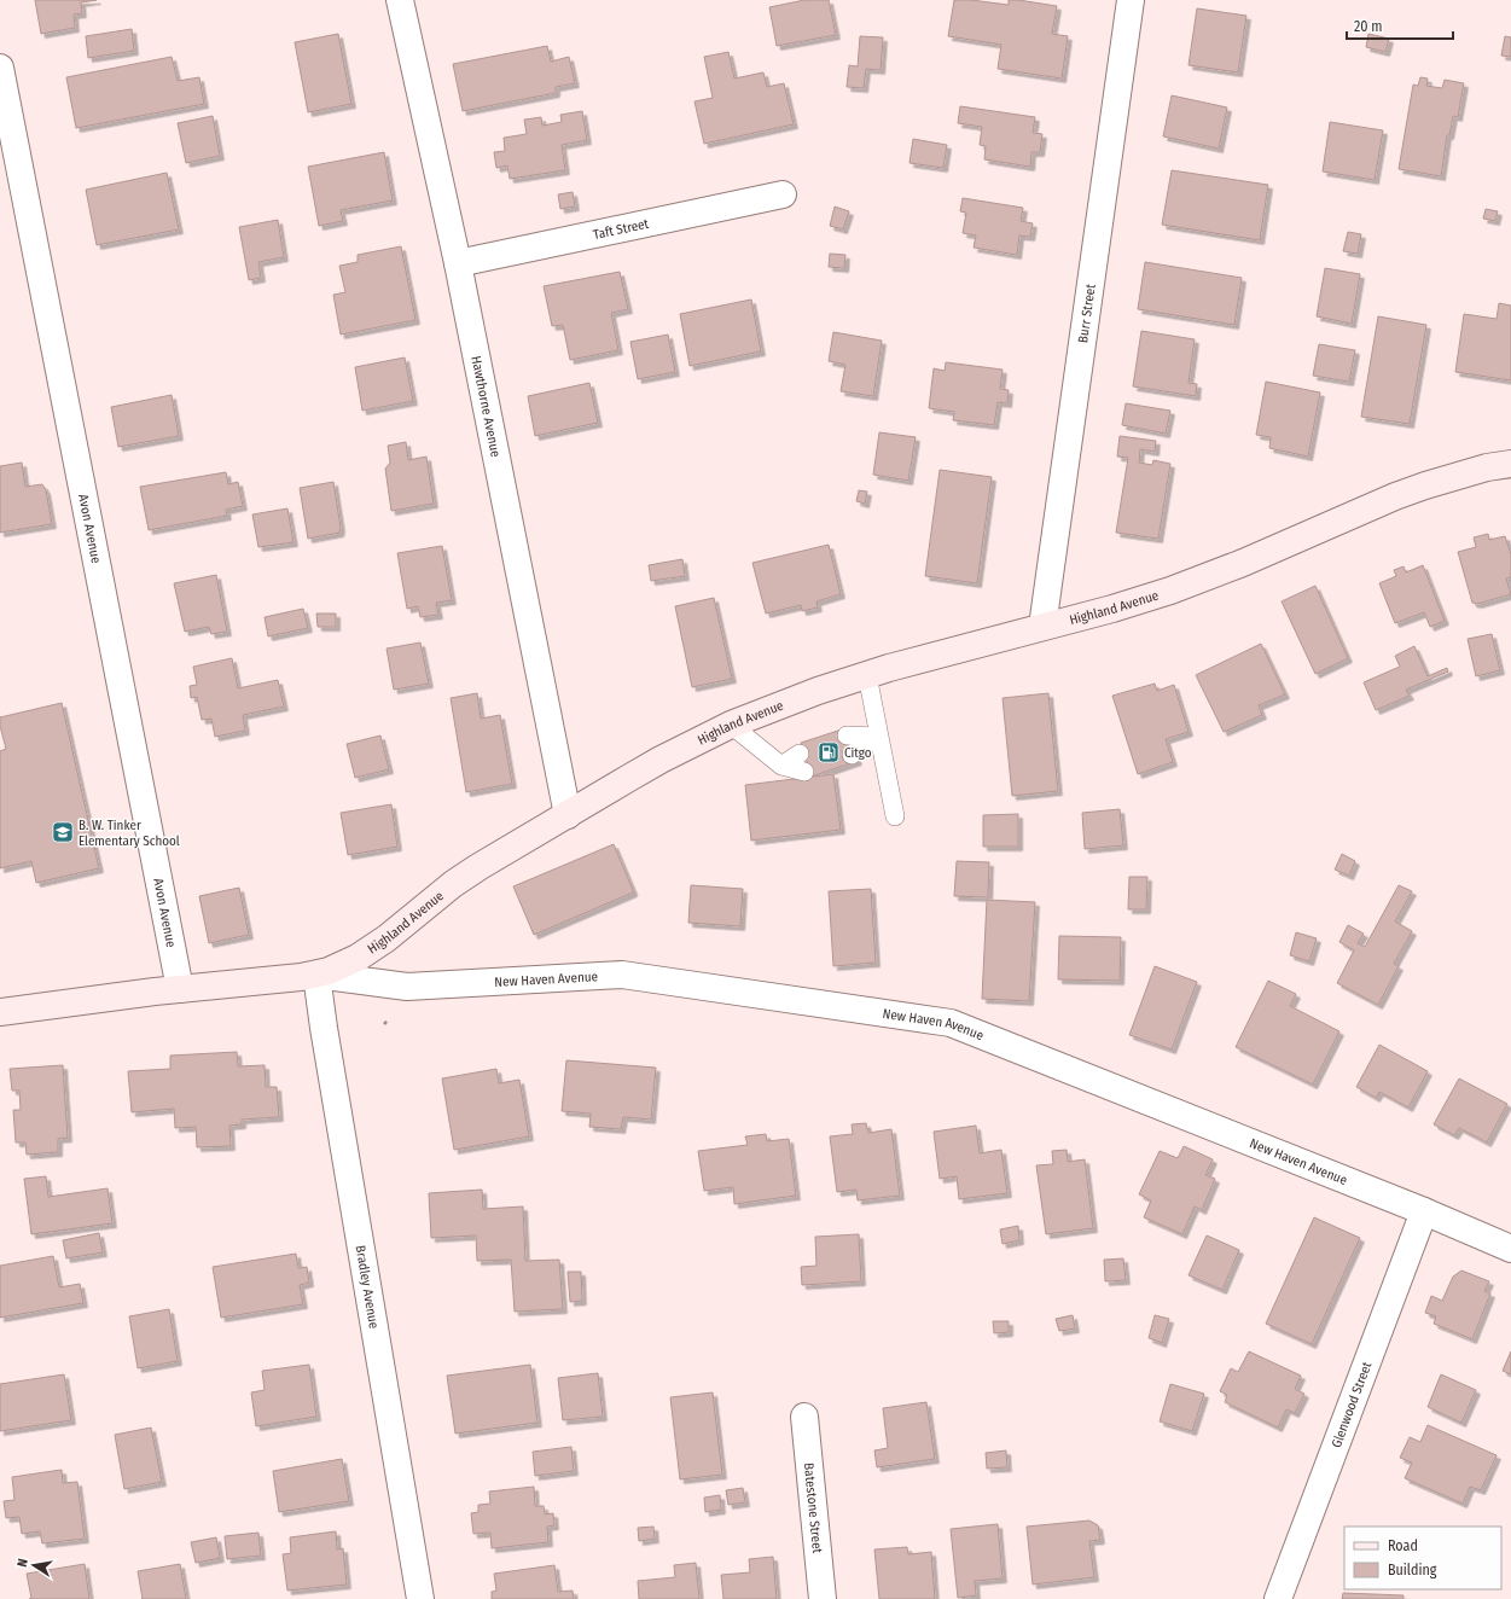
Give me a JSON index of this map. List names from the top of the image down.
{
  "streets": {
    "main road": ["Highland Avenue"],
    "street": [
      "Taft Street",
      "Burr Street",
      "Hawthorne Avenue",
      "Avon Avenue",
      "New Haven Avenue",
      "Bradley Avenue",
      "Glenwood Street",
      "Batestone Street"
    ]
  },
  "crossings": [
    ["Taft Street", "Hawthorne Avenue"],
    ["Burr Street", "Highland Avenue"],
    ["Hawthorne Avenue", "Highland Avenue"],
    ["Avon Avenue", "Highland Avenue"],
    ["Highland Avenue", "New Haven Avenue"],
    ["Highland Avenue", "Bradley Avenue"],
    ["New Haven Avenue", "Bradley Avenue"],
    ["New Haven Avenue", "Glenwood Street"]
  ],
  "places": {
    "fuel station": ["Citgo"],
    "school or university": ["B. W. Tinker Elementary School"]
  },
  "legend": ["Road", "Building"],
  "scale_bar": "20 m",
  "north": "left"
}
